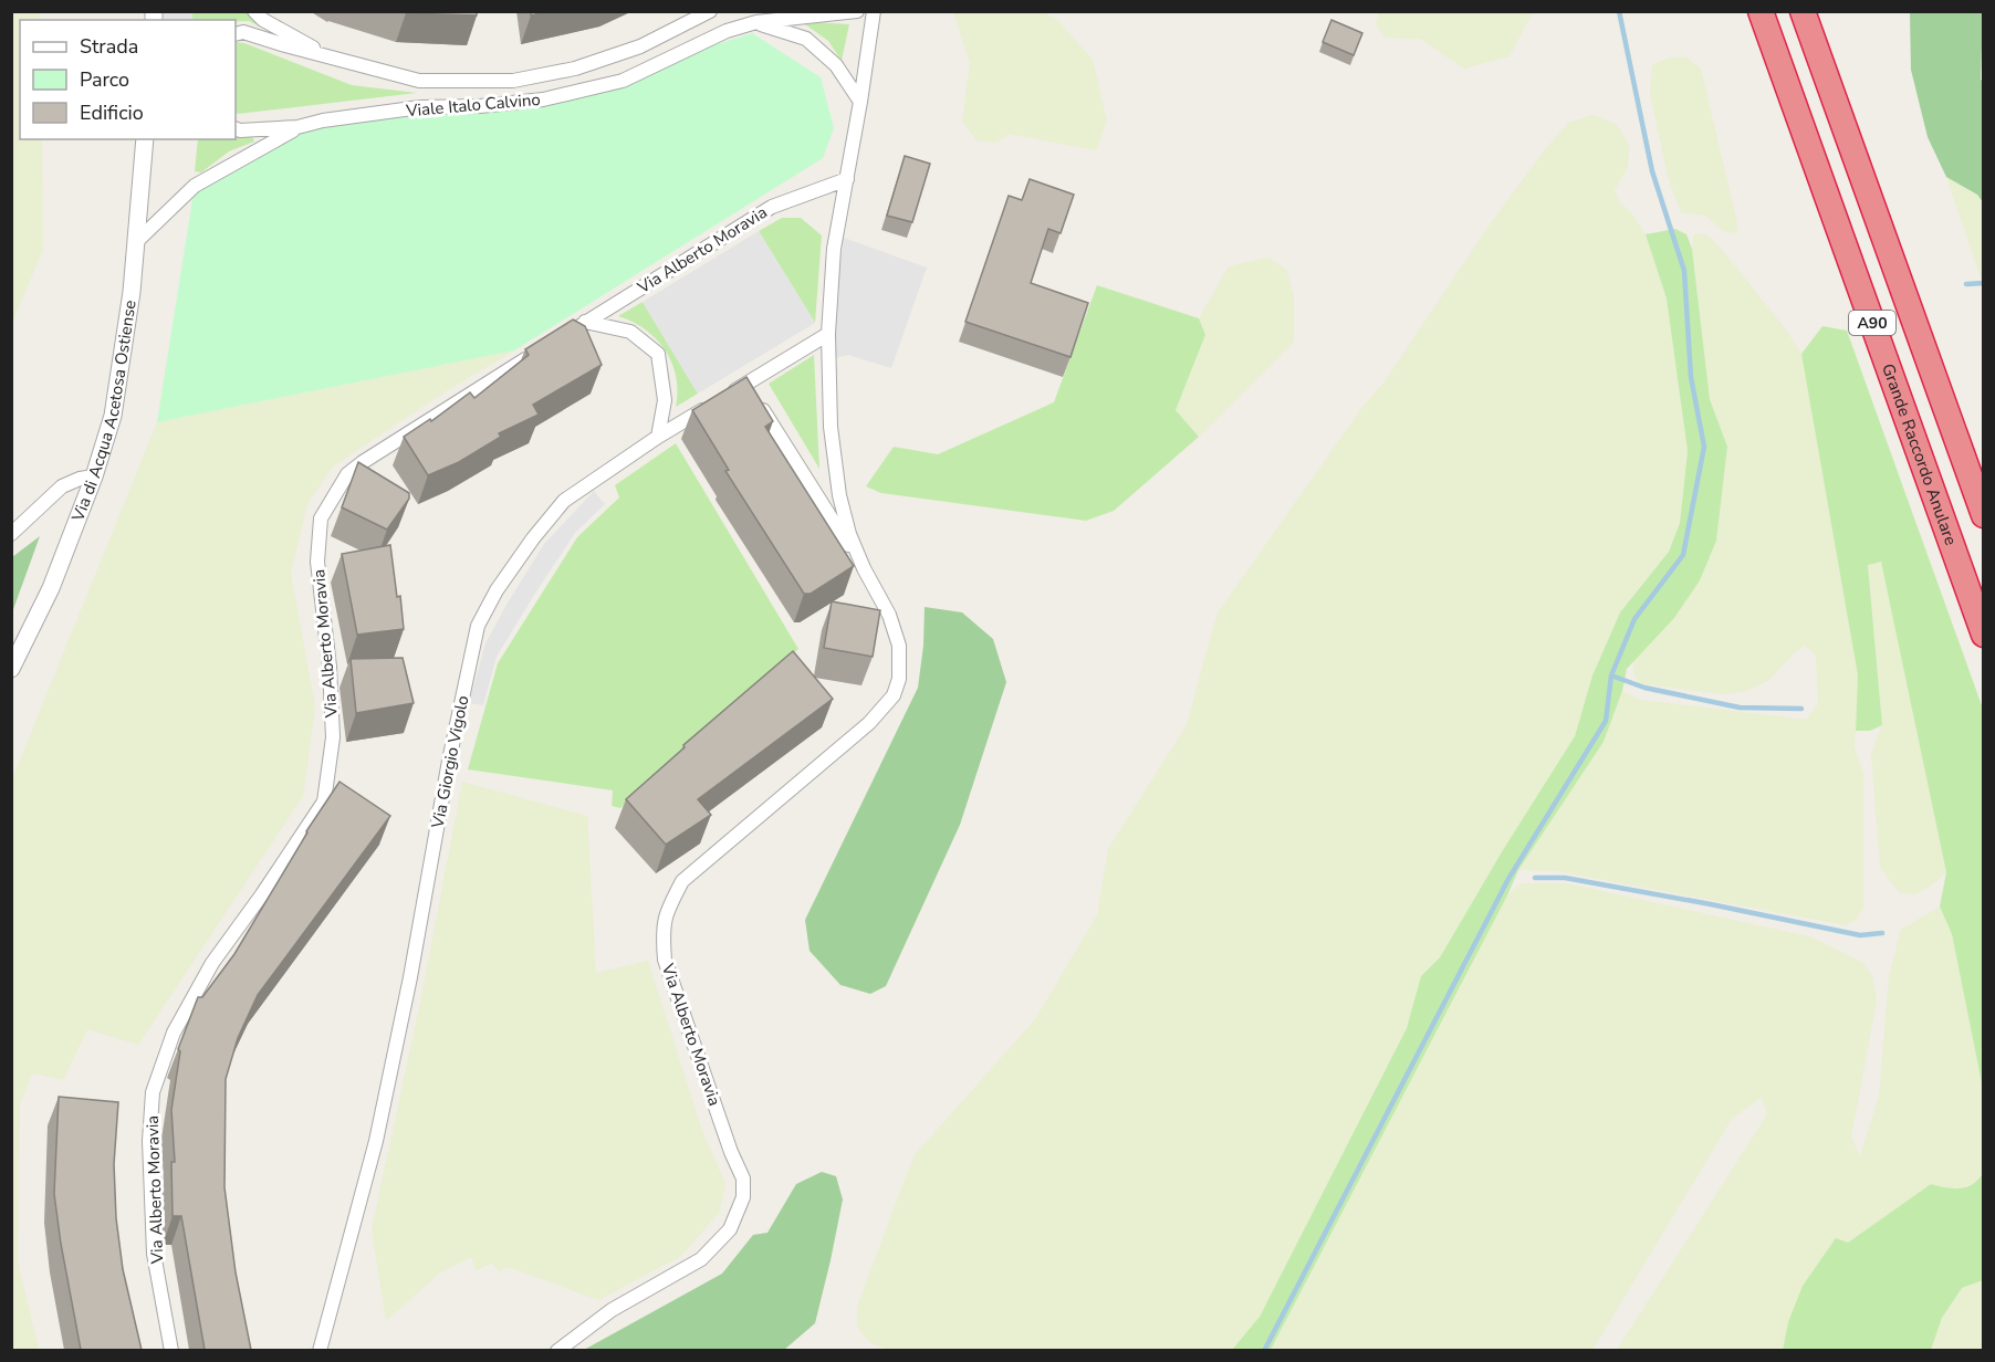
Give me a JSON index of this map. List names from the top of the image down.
{
  "streets": {
    "highway": ["A90", "Grande Raccordo Anulare"],
    "street": [
      "Viale Italo Calvino",
      "Via Alberto Moravia",
      "Via di Acqua Acetosa Ostiense",
      "Via Giorgio Vigolo"
    ]
  },
  "crossings": [
    ["Viale Italo Calvino", "Via di Acqua Acetosa Ostiense"],
    ["Via Alberto Moravia", "Via Giorgio Vigolo"]
  ],
  "legend": ["Strada", "Parco", "Edificio"]
}
